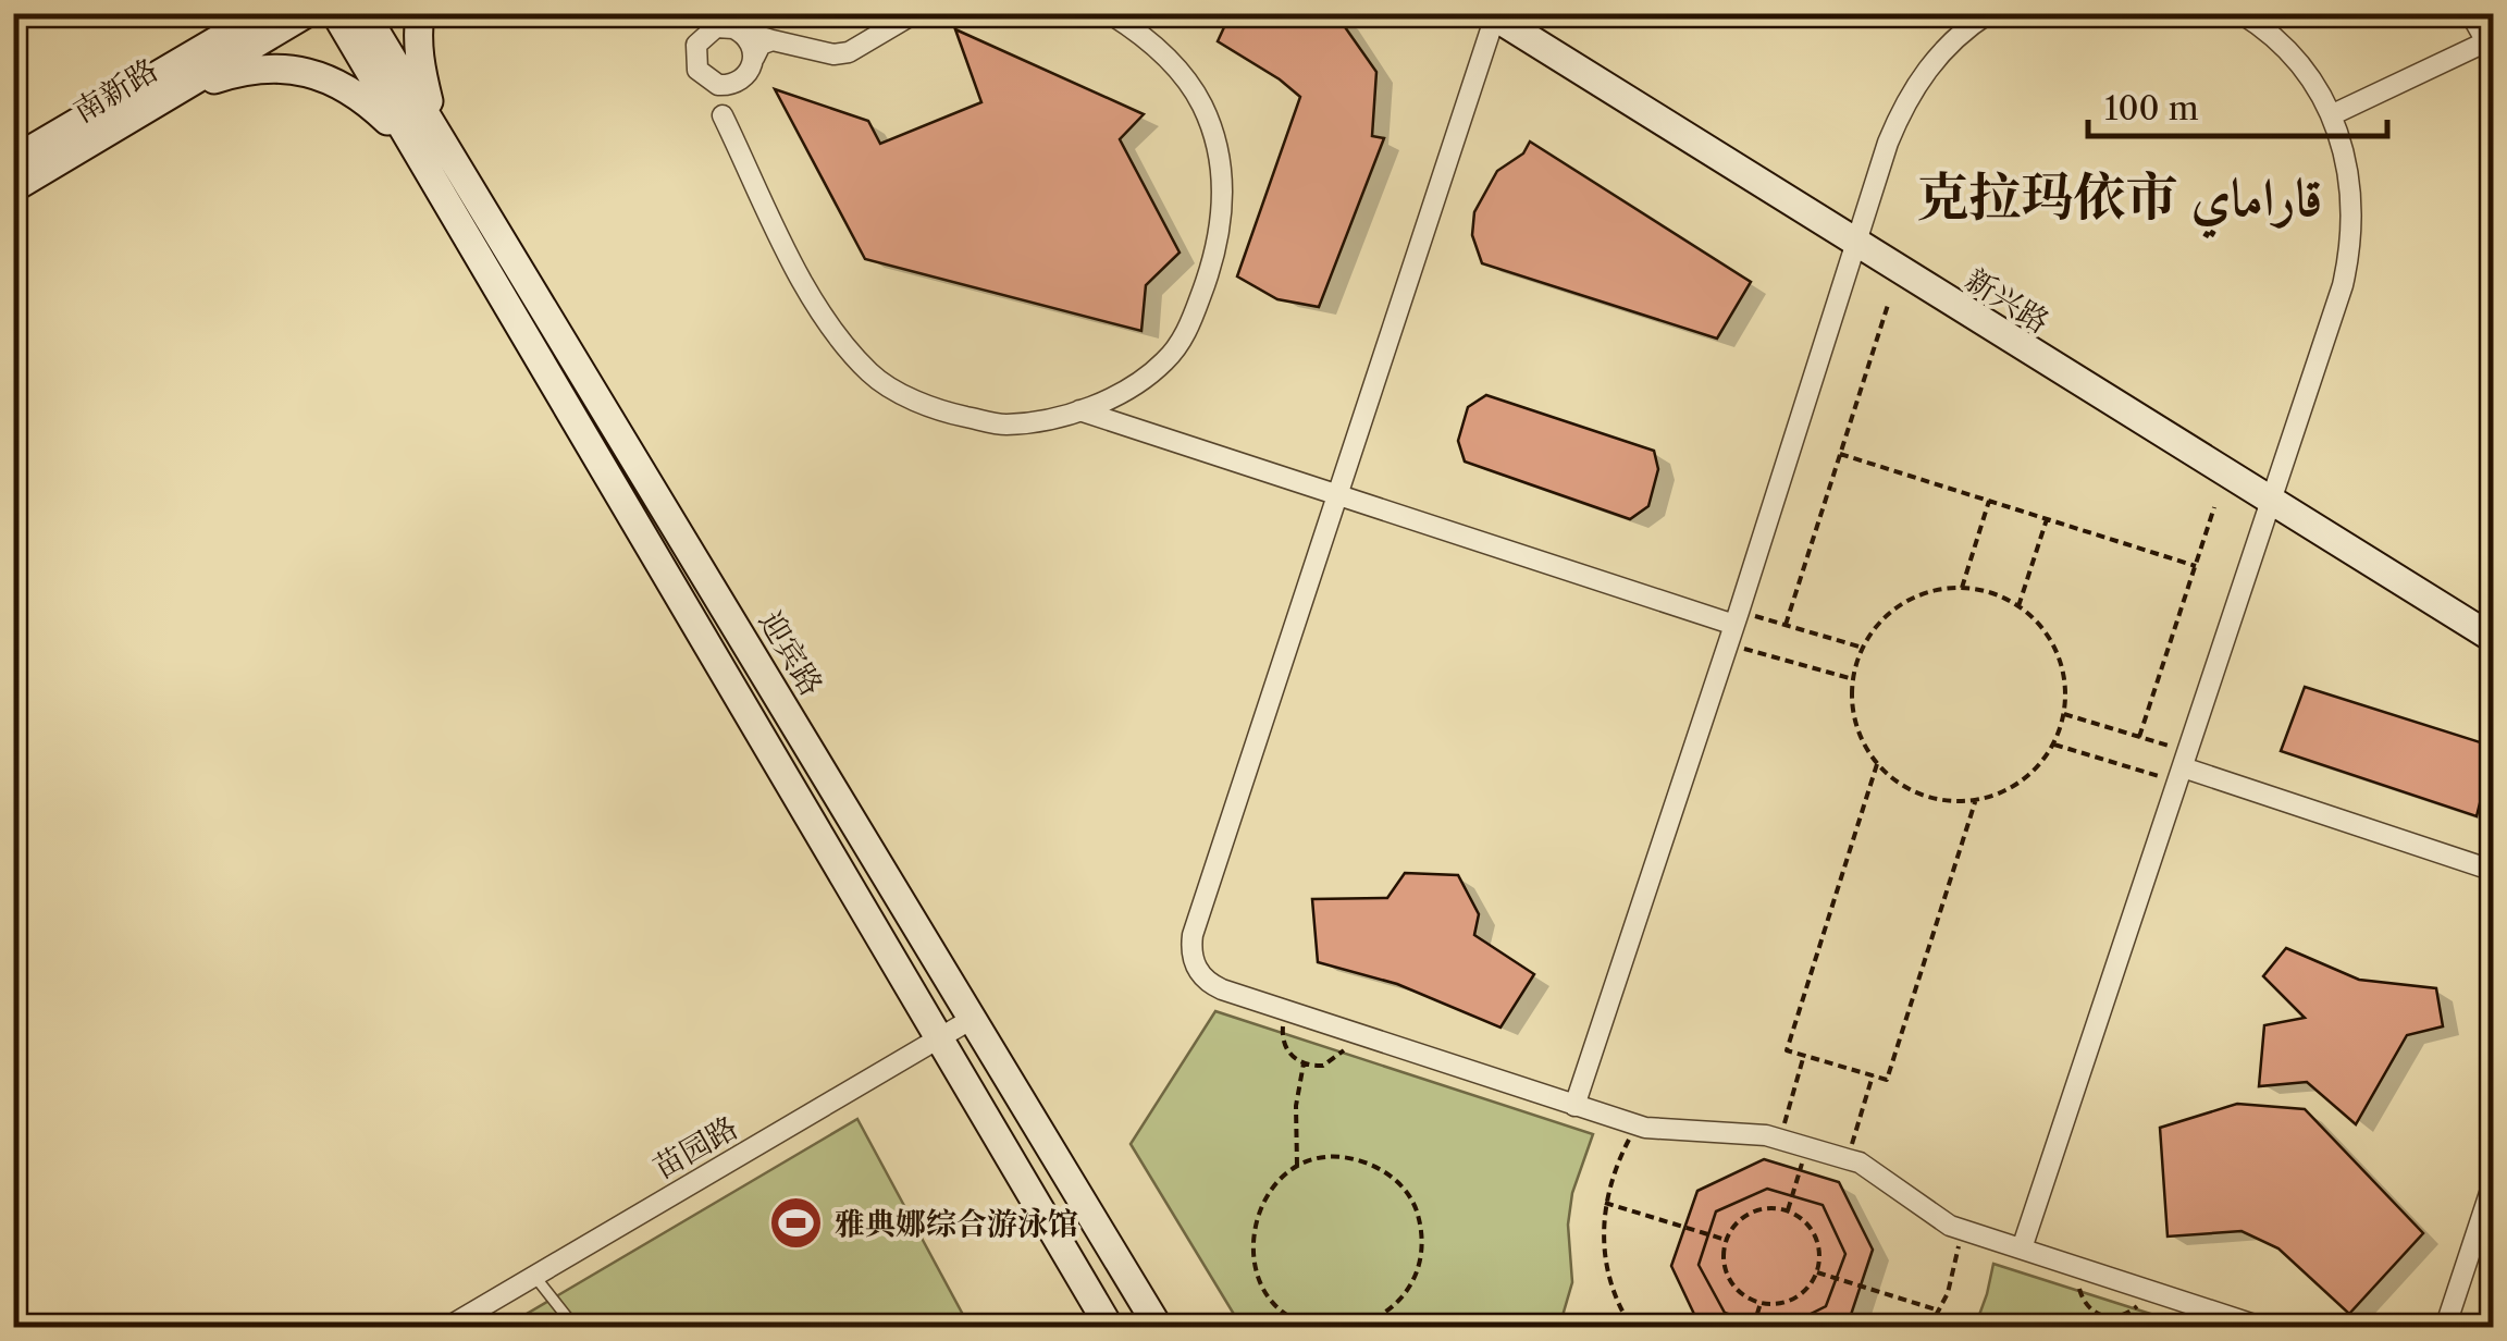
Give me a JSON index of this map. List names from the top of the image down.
{
  "streets": {
    "main road": ["南新路", "新兴路", "迎宾路"],
    "street": ["苗园路"]
  },
  "crossings": [
    ["迎宾路", "苗园路"]
  ],
  "districts": ["克拉玛依市 قاراماي"],
  "places": {
    "sports": ["雅典娜综合游泳馆"]
  },
  "scale_bar": "100 m"
}
